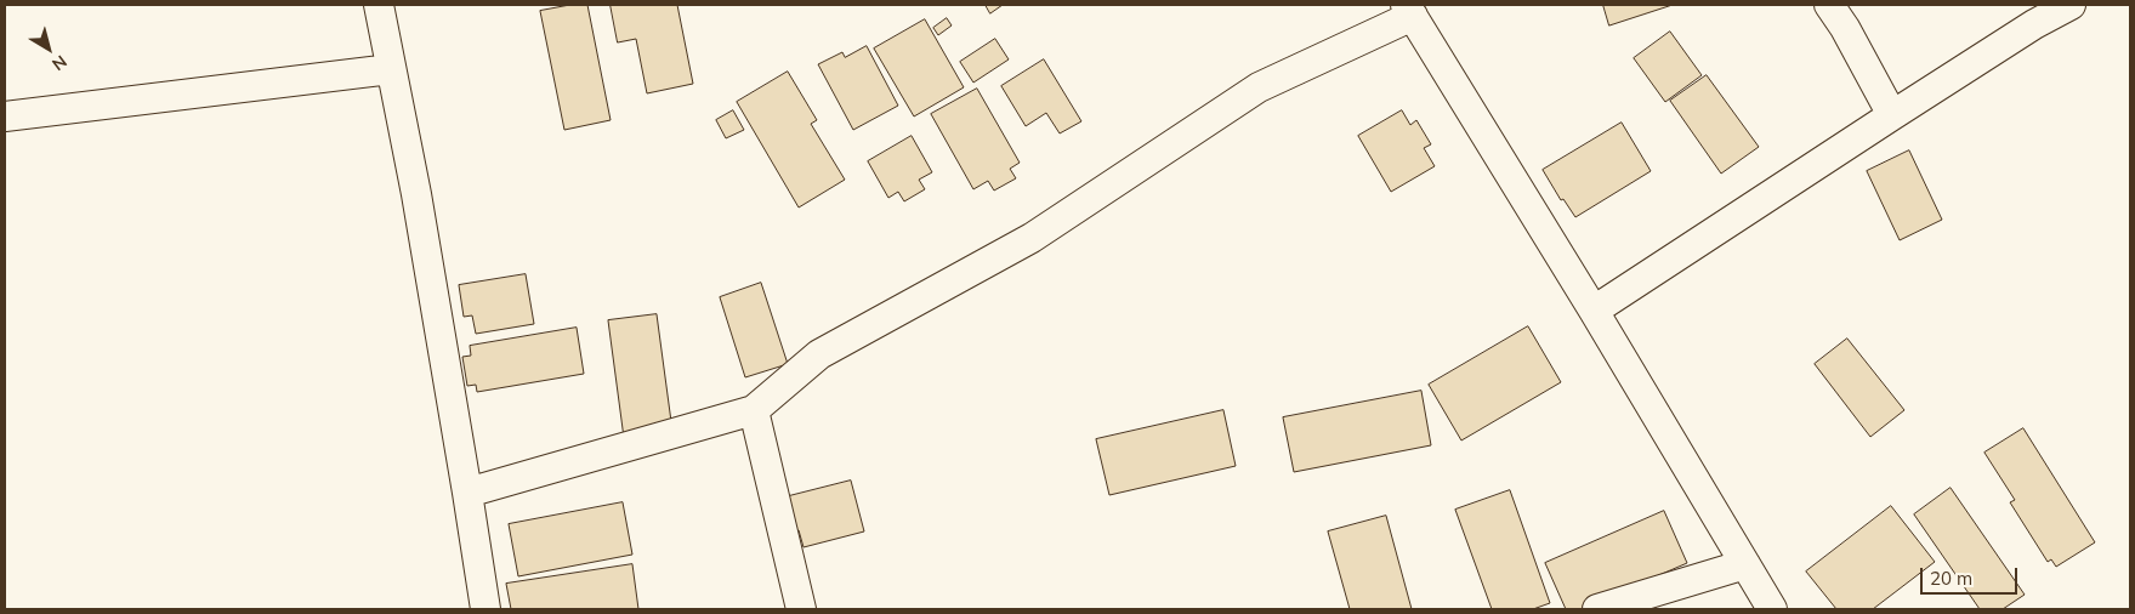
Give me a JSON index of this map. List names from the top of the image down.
{
  "scale_bar": "20 m",
  "north": "bottom right"
}
